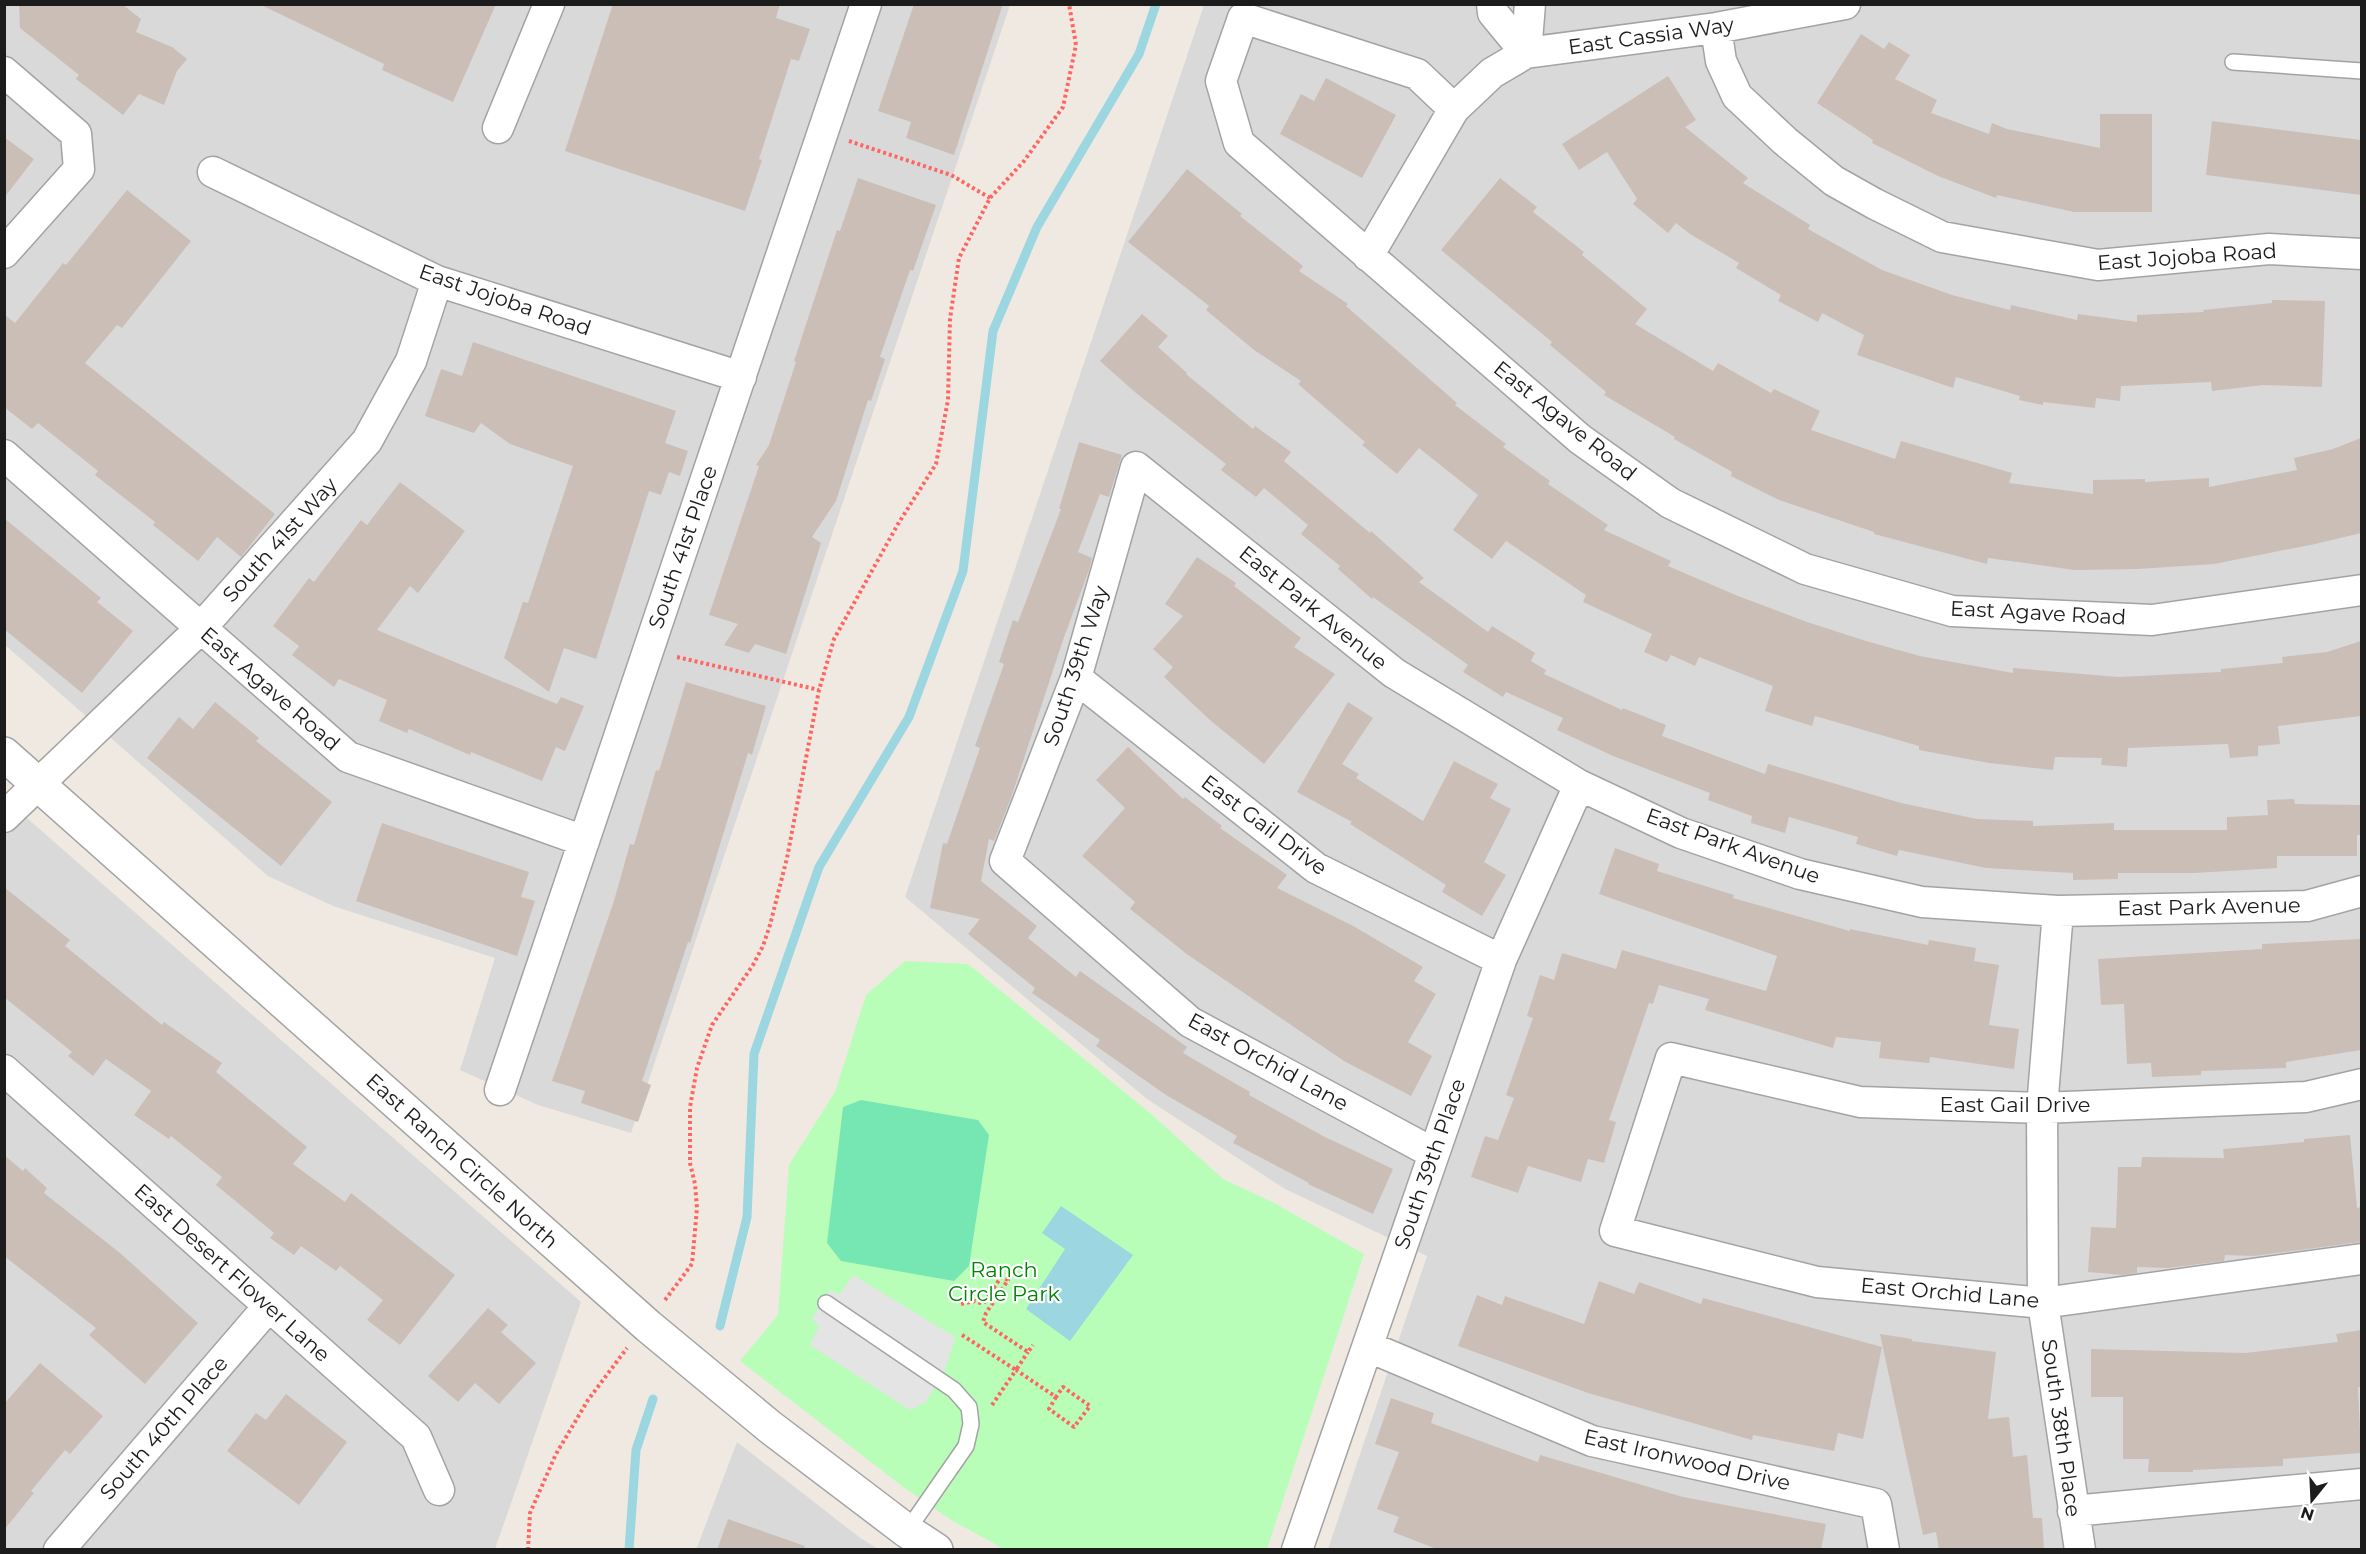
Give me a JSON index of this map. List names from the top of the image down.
{
  "streets": {
    "street": [
      "East Cassia Way",
      "East Jojoba Road",
      "East Agave Road",
      "South 41st Way",
      "South 41st Place",
      "East Park Avenue",
      "South 39th Way",
      "East Gail Drive",
      "East Orchid Lane",
      "East Ranch Circle North",
      "South 39th Place",
      "East Desert Flower Lane",
      "South 40th Place",
      "South 38th Place",
      "East Ironwood Drive"
    ]
  },
  "crossings": [
    ["East Cassia Way", "East Jojoba Road"],
    ["East Jojoba Road", "South 41st Way"],
    ["East Jojoba Road", "South 41st Place"],
    ["East Agave Road", "South 41st Way"],
    ["East Agave Road", "South 41st Place"],
    ["South 41st Way", "East Ranch Circle North"],
    ["East Park Avenue", "South 39th Way"],
    ["East Park Avenue", "South 39th Place"],
    ["East Park Avenue", "South 38th Place"],
    ["South 39th Way", "East Gail Drive"],
    ["South 39th Way", "East Orchid Lane"],
    ["East Gail Drive", "East Orchid Lane"],
    ["East Gail Drive", "South 39th Place"],
    ["East Gail Drive", "South 38th Place"],
    ["East Orchid Lane", "South 39th Place"],
    ["East Orchid Lane", "South 38th Place"],
    ["South 39th Place", "East Ironwood Drive"],
    ["East Desert Flower Lane", "South 40th Place"]
  ],
  "parks": ["Ranch Circle Park"],
  "north": "bottom"
}
